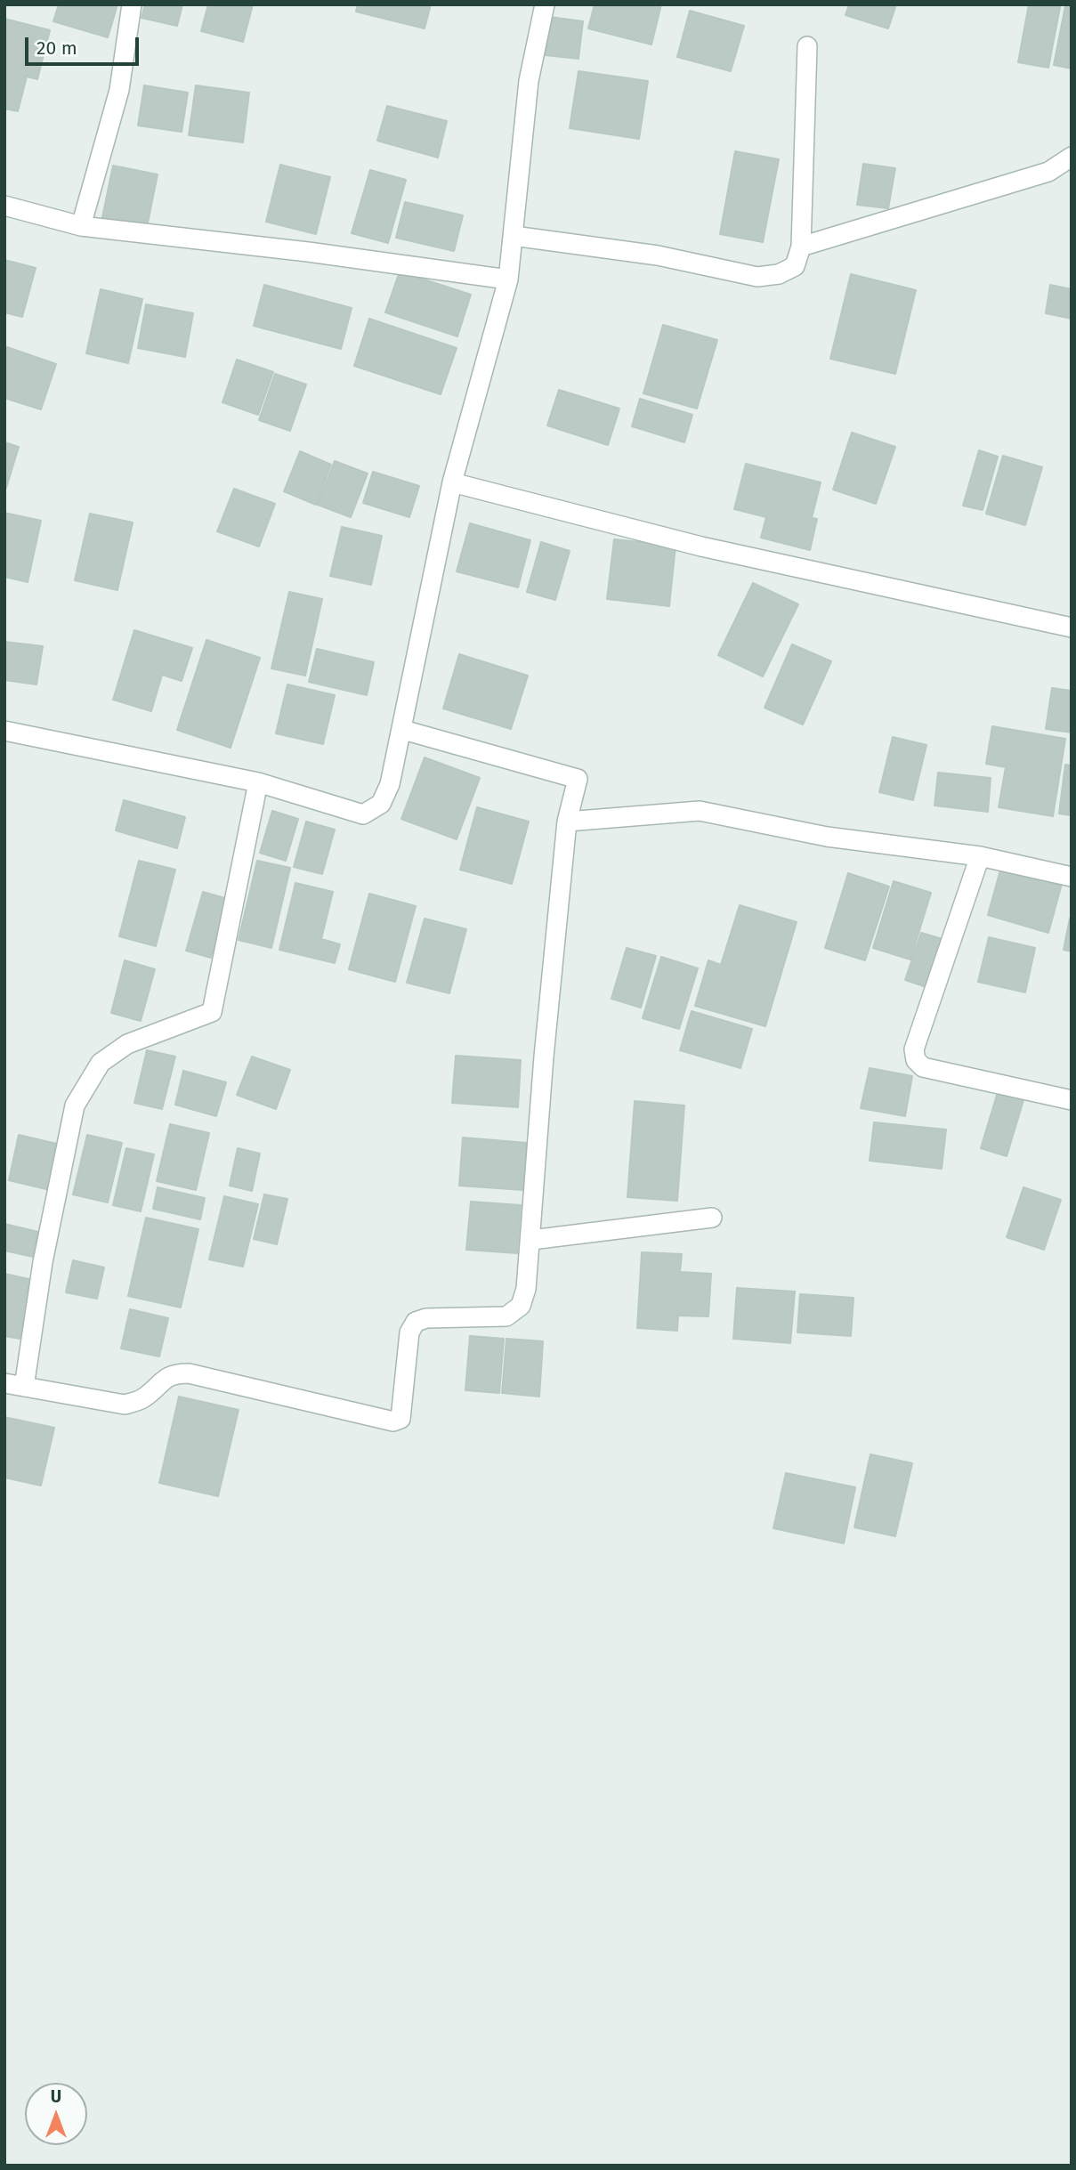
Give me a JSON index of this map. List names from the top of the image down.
{
  "scale_bar": "20 m",
  "north": "top"
}
